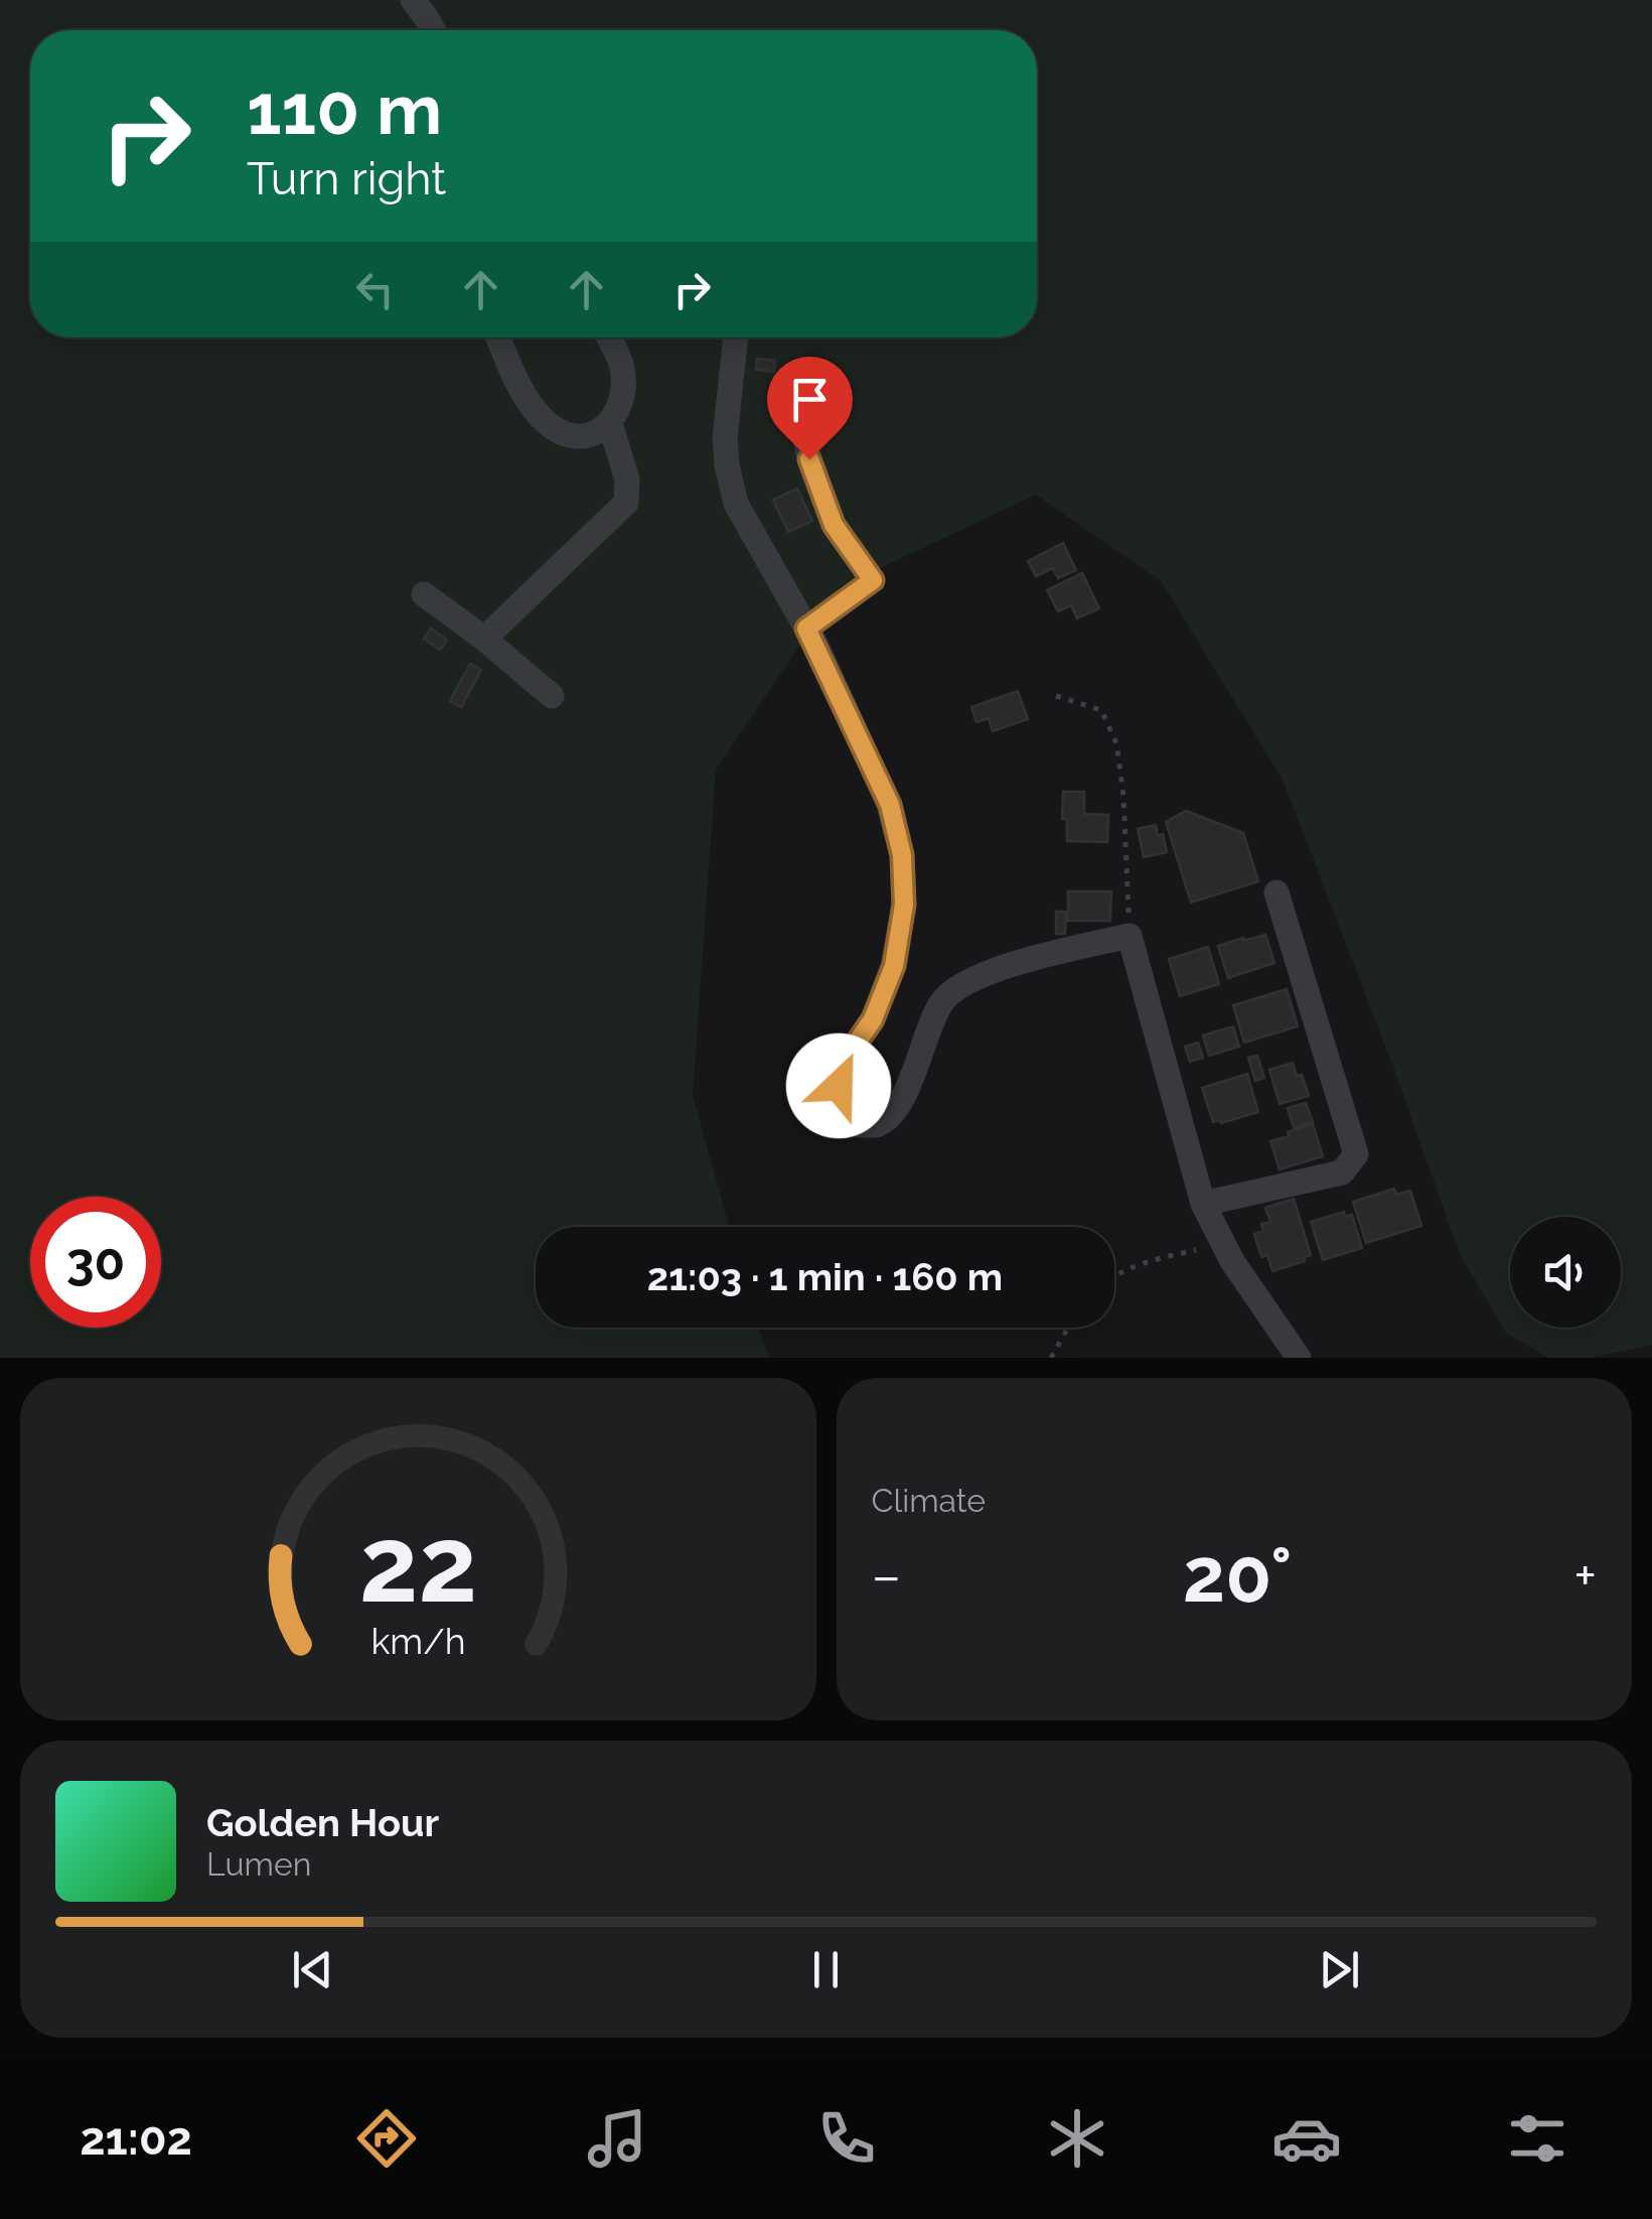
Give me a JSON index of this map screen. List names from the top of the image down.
{
  "page": {
    "turn": ["110 m", "Turn right"],
    "limit": "30",
    "trip": "21:03 · 1 min · 160 m",
    "tile": "Climate",
    "heat": ["−", "20°", "+"],
    "song": ["Golden Hour", "Lumen"],
    "tabs": "21:02",
    "gauge": ["22", "km/h"]
  }
}
